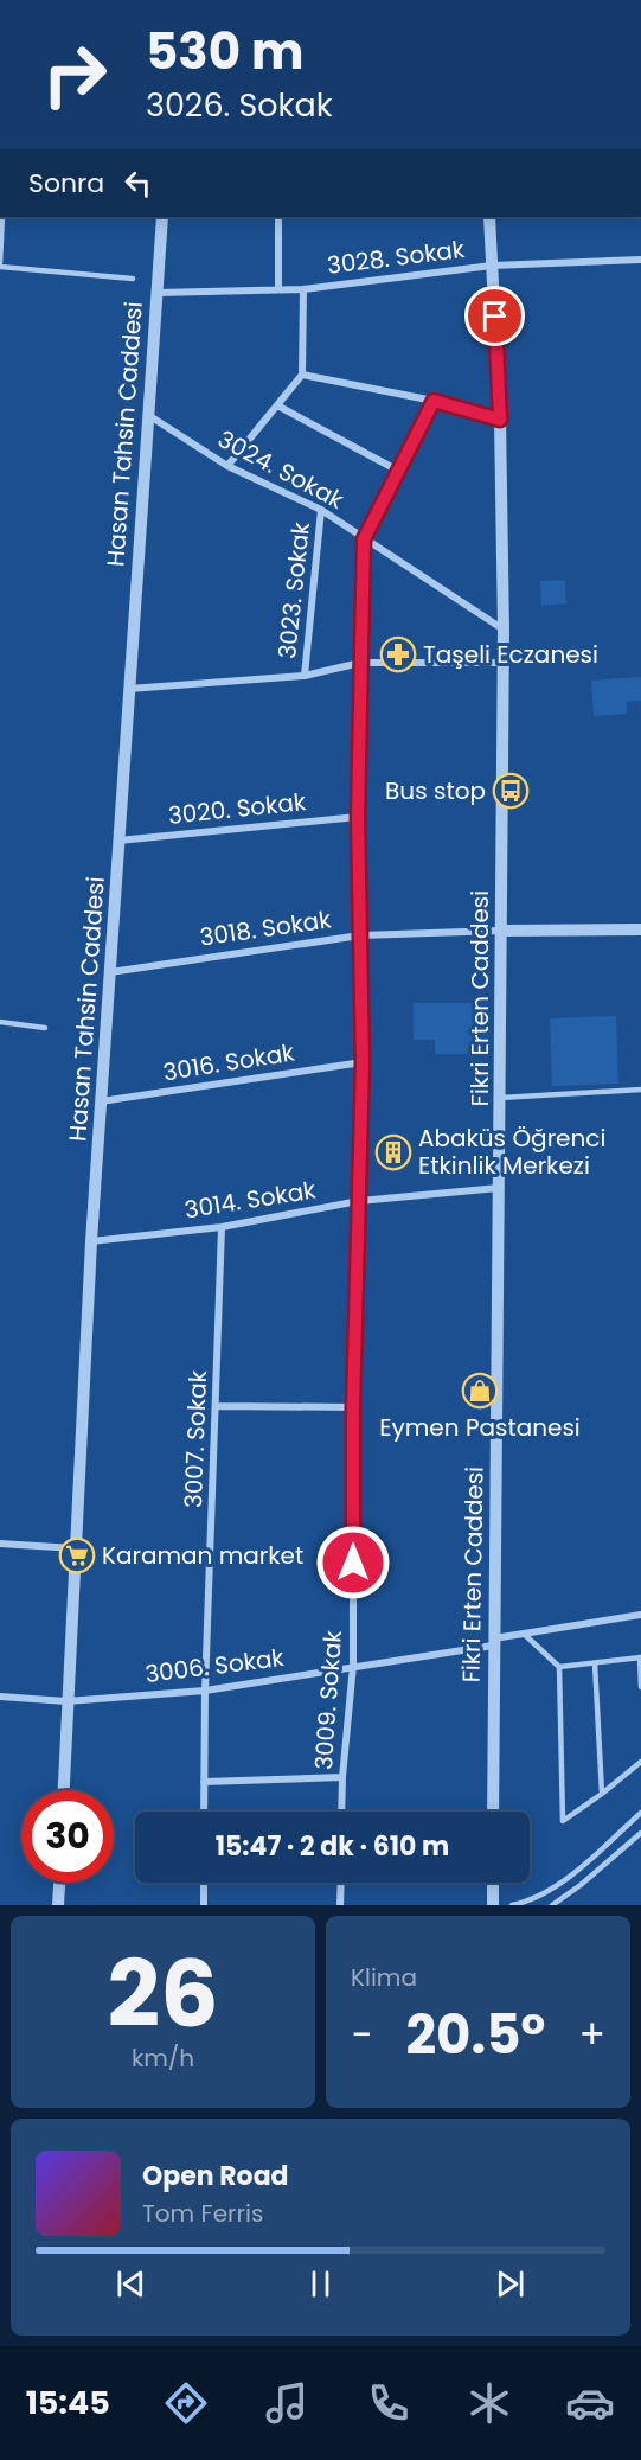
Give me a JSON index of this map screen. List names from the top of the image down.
{
  "streets": {
    "street": [
      "3028. Sokak",
      "Hasan Tahsin Caddesi",
      "3024. Sokak",
      "3023. Sokak",
      "3020. Sokak",
      "3018. Sokak",
      "Fikri Erten Caddesi",
      "3016. Sokak",
      "3014. Sokak",
      "3007. Sokak",
      "3006. Sokak",
      "3009. Sokak"
    ]
  },
  "crossings": [
    ["3028. Sokak", "Hasan Tahsin Caddesi"],
    ["3028. Sokak", "Fikri Erten Caddesi"],
    ["Hasan Tahsin Caddesi", "3024. Sokak"],
    ["Hasan Tahsin Caddesi", "3020. Sokak"],
    ["Hasan Tahsin Caddesi", "3018. Sokak"],
    ["Hasan Tahsin Caddesi", "3016. Sokak"],
    ["Hasan Tahsin Caddesi", "3014. Sokak"],
    ["Hasan Tahsin Caddesi", "3006. Sokak"],
    ["3024. Sokak", "3023. Sokak"],
    ["3024. Sokak", "Fikri Erten Caddesi"],
    ["3024. Sokak", "3009. Sokak"],
    ["3020. Sokak", "3009. Sokak"],
    ["3018. Sokak", "Fikri Erten Caddesi"],
    ["3018. Sokak", "3009. Sokak"],
    ["Fikri Erten Caddesi", "3014. Sokak"],
    ["Fikri Erten Caddesi", "3006. Sokak"],
    ["3016. Sokak", "3009. Sokak"],
    ["3014. Sokak", "3007. Sokak"],
    ["3014. Sokak", "3009. Sokak"],
    ["3007. Sokak", "3006. Sokak"],
    ["3006. Sokak", "3009. Sokak"]
  ],
  "places": {
    "pharmacy": ["Taşeli Eczanesi"],
    "bus stop": ["Bus stop"],
    "building": ["Abaküs Öğrenci Etkinlik Merkezi"],
    "shop": ["Eymen Pastanesi"],
    "supermarket": ["Karaman market"]
  },
  "page": {
    "turn": ["530 m", "3026. Sokak"],
    "then": "Sonra",
    "limit": "30",
    "trip": "15:47 · 2 dk · 610 m",
    "tile": [
      ["26", "km/h"],
      "Klima"
    ],
    "heat": ["−", "20.5°", "+"],
    "song": ["Open Road", "Tom Ferris"],
    "tabs": "15:45"
  }
}
